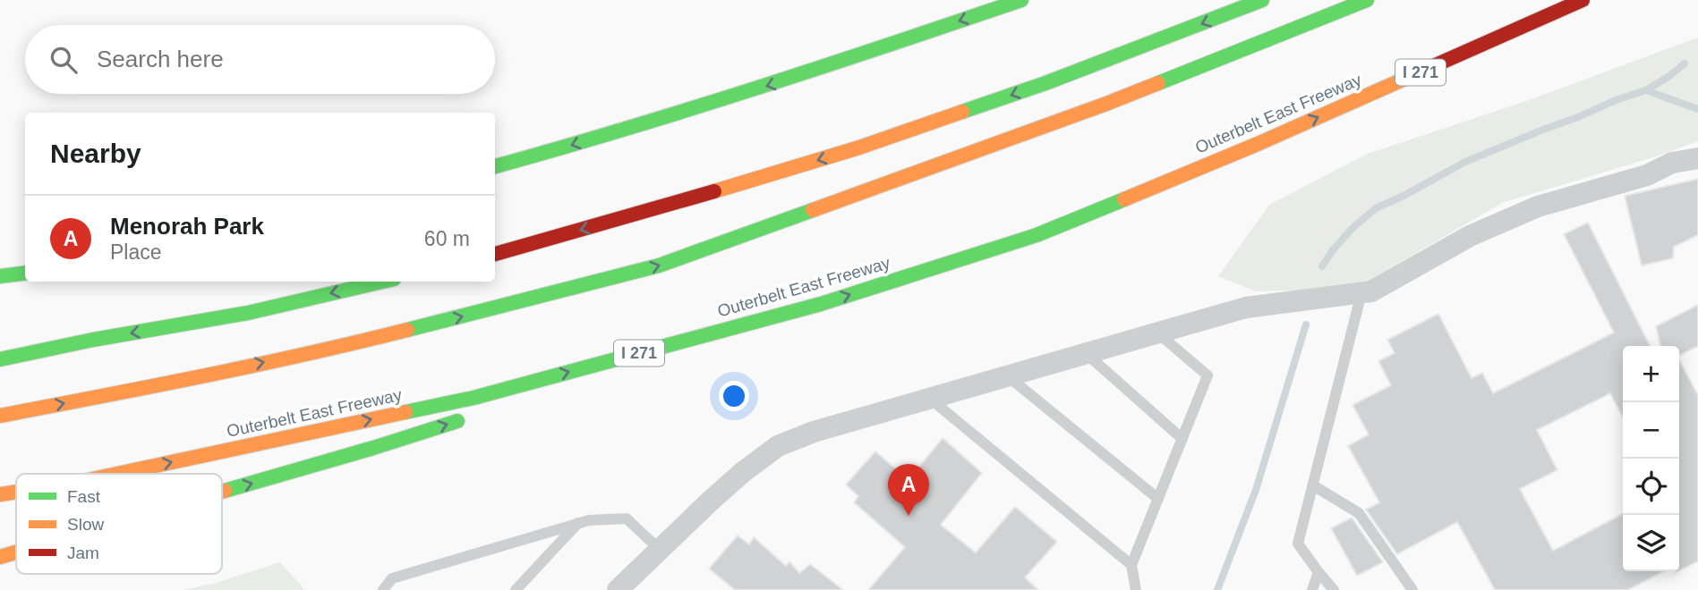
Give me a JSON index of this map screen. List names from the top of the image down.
{
  "streets": {
    "highway": ["I 271", "Outerbelt East Freeway"]
  },
  "legend": ["Fast", "Slow", "Jam"],
  "page": {
    "search": "Search here",
    "heading": "Nearby",
    "list": [
      {
        "mark": "A",
        "name": "Menorah Park",
        "note": "Place",
        "value": "60 m"
      }
    ],
    "map_buttons": ["+", "−"],
    "pins": "A"
  }
}
